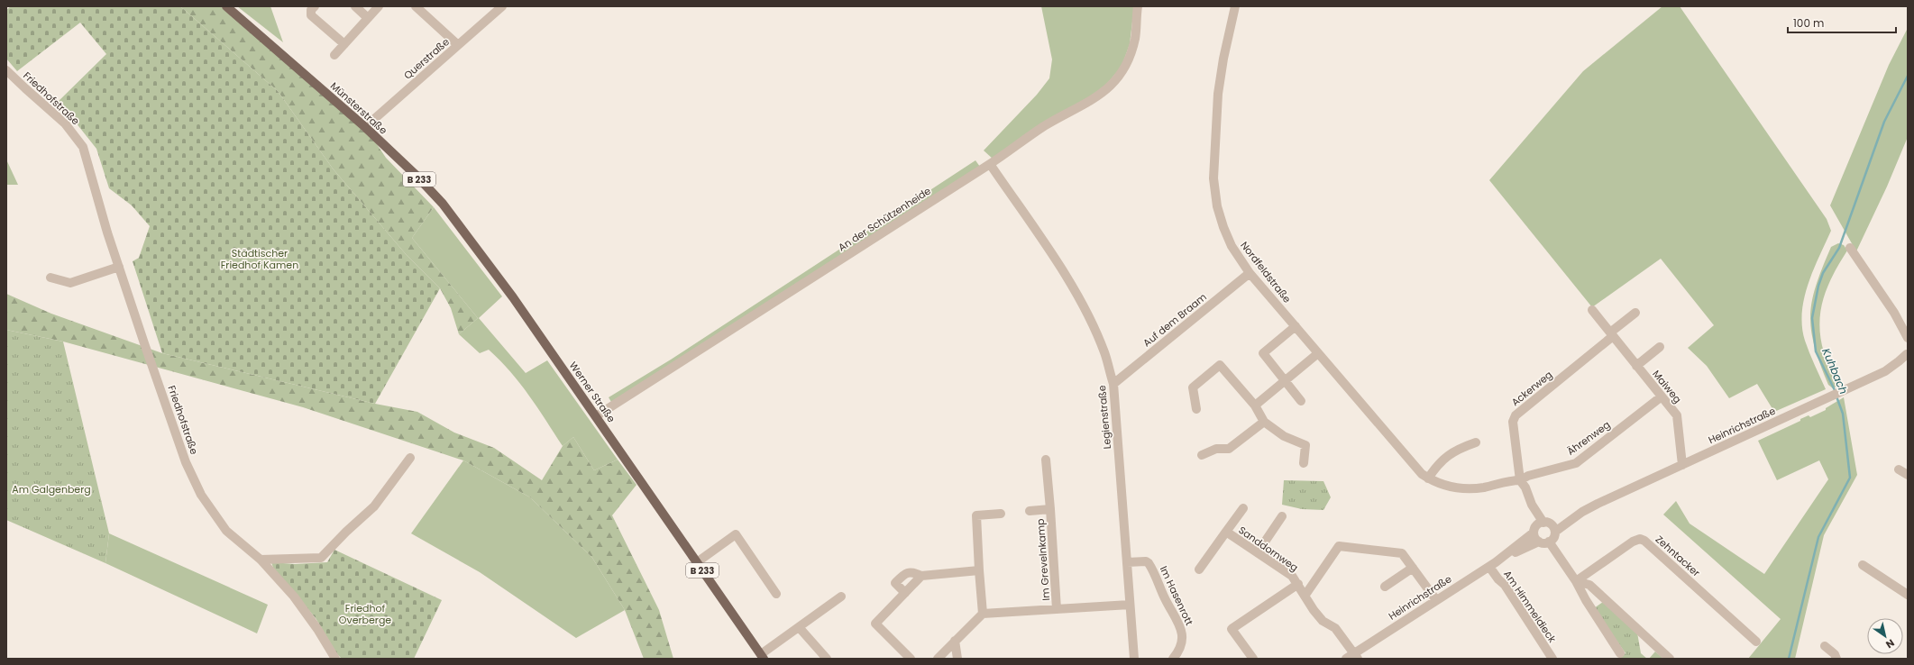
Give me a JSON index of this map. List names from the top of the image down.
{
  "streets": {
    "main road": ["Münsterstraße", "B 233", "Werner Straße"],
    "street": [
      "Querstraße",
      "Friedhofstraße",
      "An der Schützenheide",
      "Nordfeldstraße",
      "Auf dem Braam",
      "Maiweg",
      "Ackerweg",
      "Legienstraße",
      "Heinrichstraße",
      "Ährenweg",
      "Sanddornweg",
      "Zehntacker",
      "Im Grevelnkamp",
      "Im Hasenrott",
      "Am Himmeldieck"
    ]
  },
  "crossings": [
    ["Querstraße", "Münsterstraße"],
    ["Münsterstraße", "Werner Straße"],
    ["An der Schützenheide", "Werner Straße"],
    ["An der Schützenheide", "Legienstraße"],
    ["Nordfeldstraße", "Auf dem Braam"],
    ["Nordfeldstraße", "Ackerweg"],
    ["Nordfeldstraße", "Ährenweg"],
    ["Auf dem Braam", "Legienstraße"],
    ["Maiweg", "Ackerweg"],
    ["Maiweg", "Heinrichstraße"],
    ["Maiweg", "Ährenweg"],
    ["Ackerweg", "Ährenweg"],
    ["Legienstraße", "Im Grevelnkamp"],
    ["Legienstraße", "Im Hasenrott"],
    ["Heinrichstraße", "Sanddornweg"],
    ["Heinrichstraße", "Am Himmeldieck"]
  ],
  "water": ["Kuhbach"],
  "parks": ["Städtischer Friedhof Kamen", "Am Galgenberg", "Friedhof Overberge"],
  "scale_bar": "100 m",
  "north": "bottom right"
}
